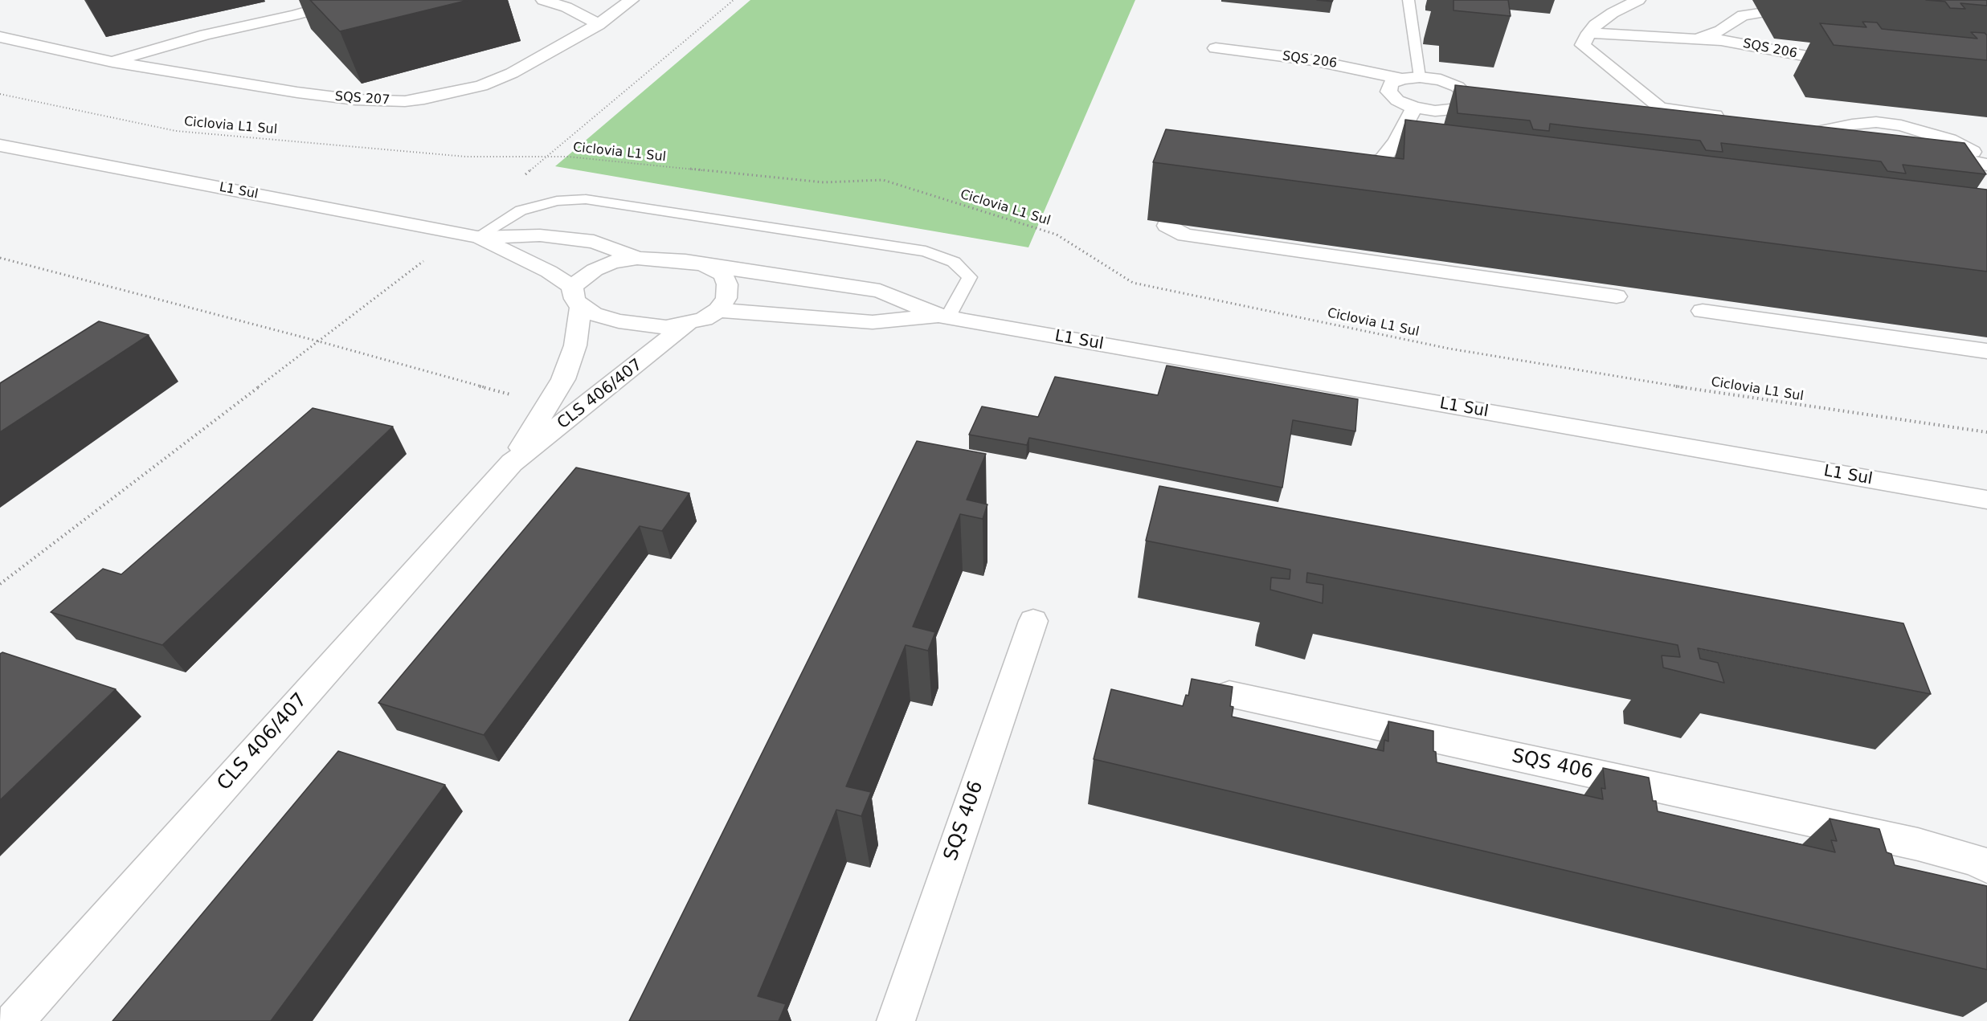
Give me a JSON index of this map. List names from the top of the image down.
{
  "streets": {
    "street": [
      "SQS 206",
      "SQS 207",
      "L1 Sul",
      "CLS 406/407",
      "SQS 406"
    ],
    "path": ["Ciclovia L1 Sul"]
  },
  "crossings": [
    ["L1 Sul", "CLS 406/407"]
  ]
}
